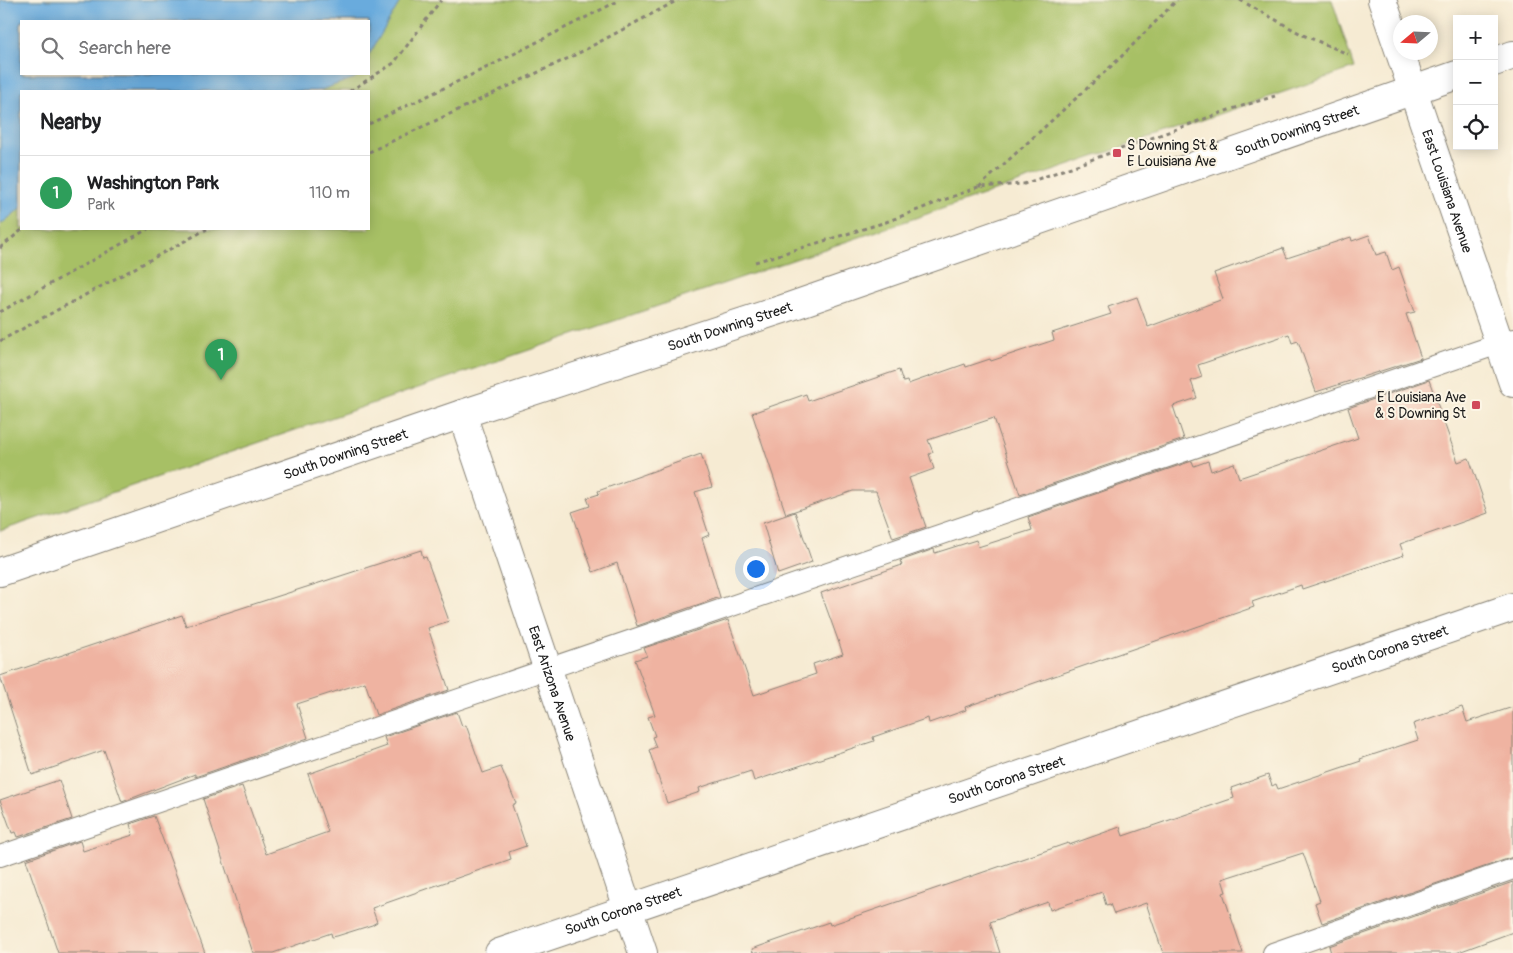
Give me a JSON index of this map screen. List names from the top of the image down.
{
  "streets": {
    "main road": [
      "South Downing Street",
      "East Louisiana Avenue",
      "South Corona Street",
      "East Arizona Avenue"
    ]
  },
  "crossings": [
    ["South Downing Street", "East Louisiana Avenue"],
    ["South Downing Street", "East Arizona Avenue"],
    ["South Corona Street", "East Arizona Avenue"]
  ],
  "places": {
    "transit": ["S Downing St & E Louisiana Ave", "E Louisiana Ave & S Downing St"]
  },
  "north": "left",
  "page": {
    "map_buttons": ["+", "−"],
    "search": "Search here",
    "heading": "Nearby",
    "list": [
      {
        "mark": "1",
        "name": "Washington Park",
        "note": "Park",
        "value": "110 m"
      }
    ],
    "pins": "1"
  }
}
